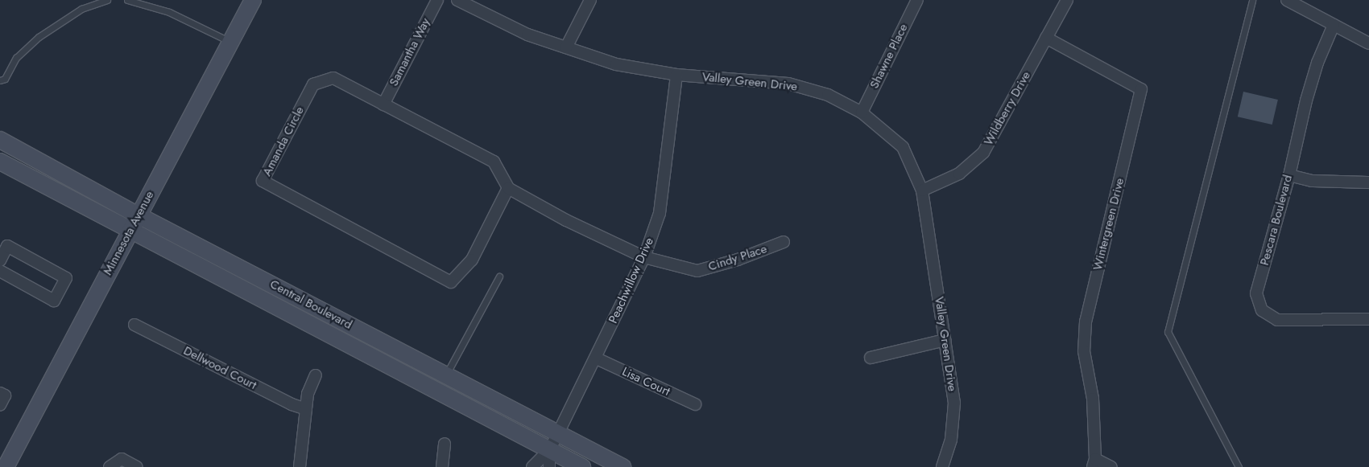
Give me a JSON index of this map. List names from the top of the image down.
{
  "streets": {
    "street": [
      "Samantha Way",
      "Shawne Place",
      "Valley Green Drive",
      "Wildberry Drive",
      "Amanda Circle",
      "Pescara Boulevard",
      "Wintergreen Drive",
      "Minnesota Avenue",
      "Cindy Place",
      "Peachwillow Drive",
      "Central Boulevard",
      "Dellwood Court",
      "Lisa Court"
    ]
  },
  "crossings": [
    ["Samantha Way", "Amanda Circle"],
    ["Shawne Place", "Valley Green Drive"],
    ["Valley Green Drive", "Wildberry Drive"],
    ["Valley Green Drive", "Peachwillow Drive"],
    ["Wildberry Drive", "Wintergreen Drive"],
    ["Minnesota Avenue", "Central Boulevard"],
    ["Cindy Place", "Peachwillow Drive"],
    ["Peachwillow Drive", "Central Boulevard"],
    ["Peachwillow Drive", "Lisa Court"]
  ]
}
